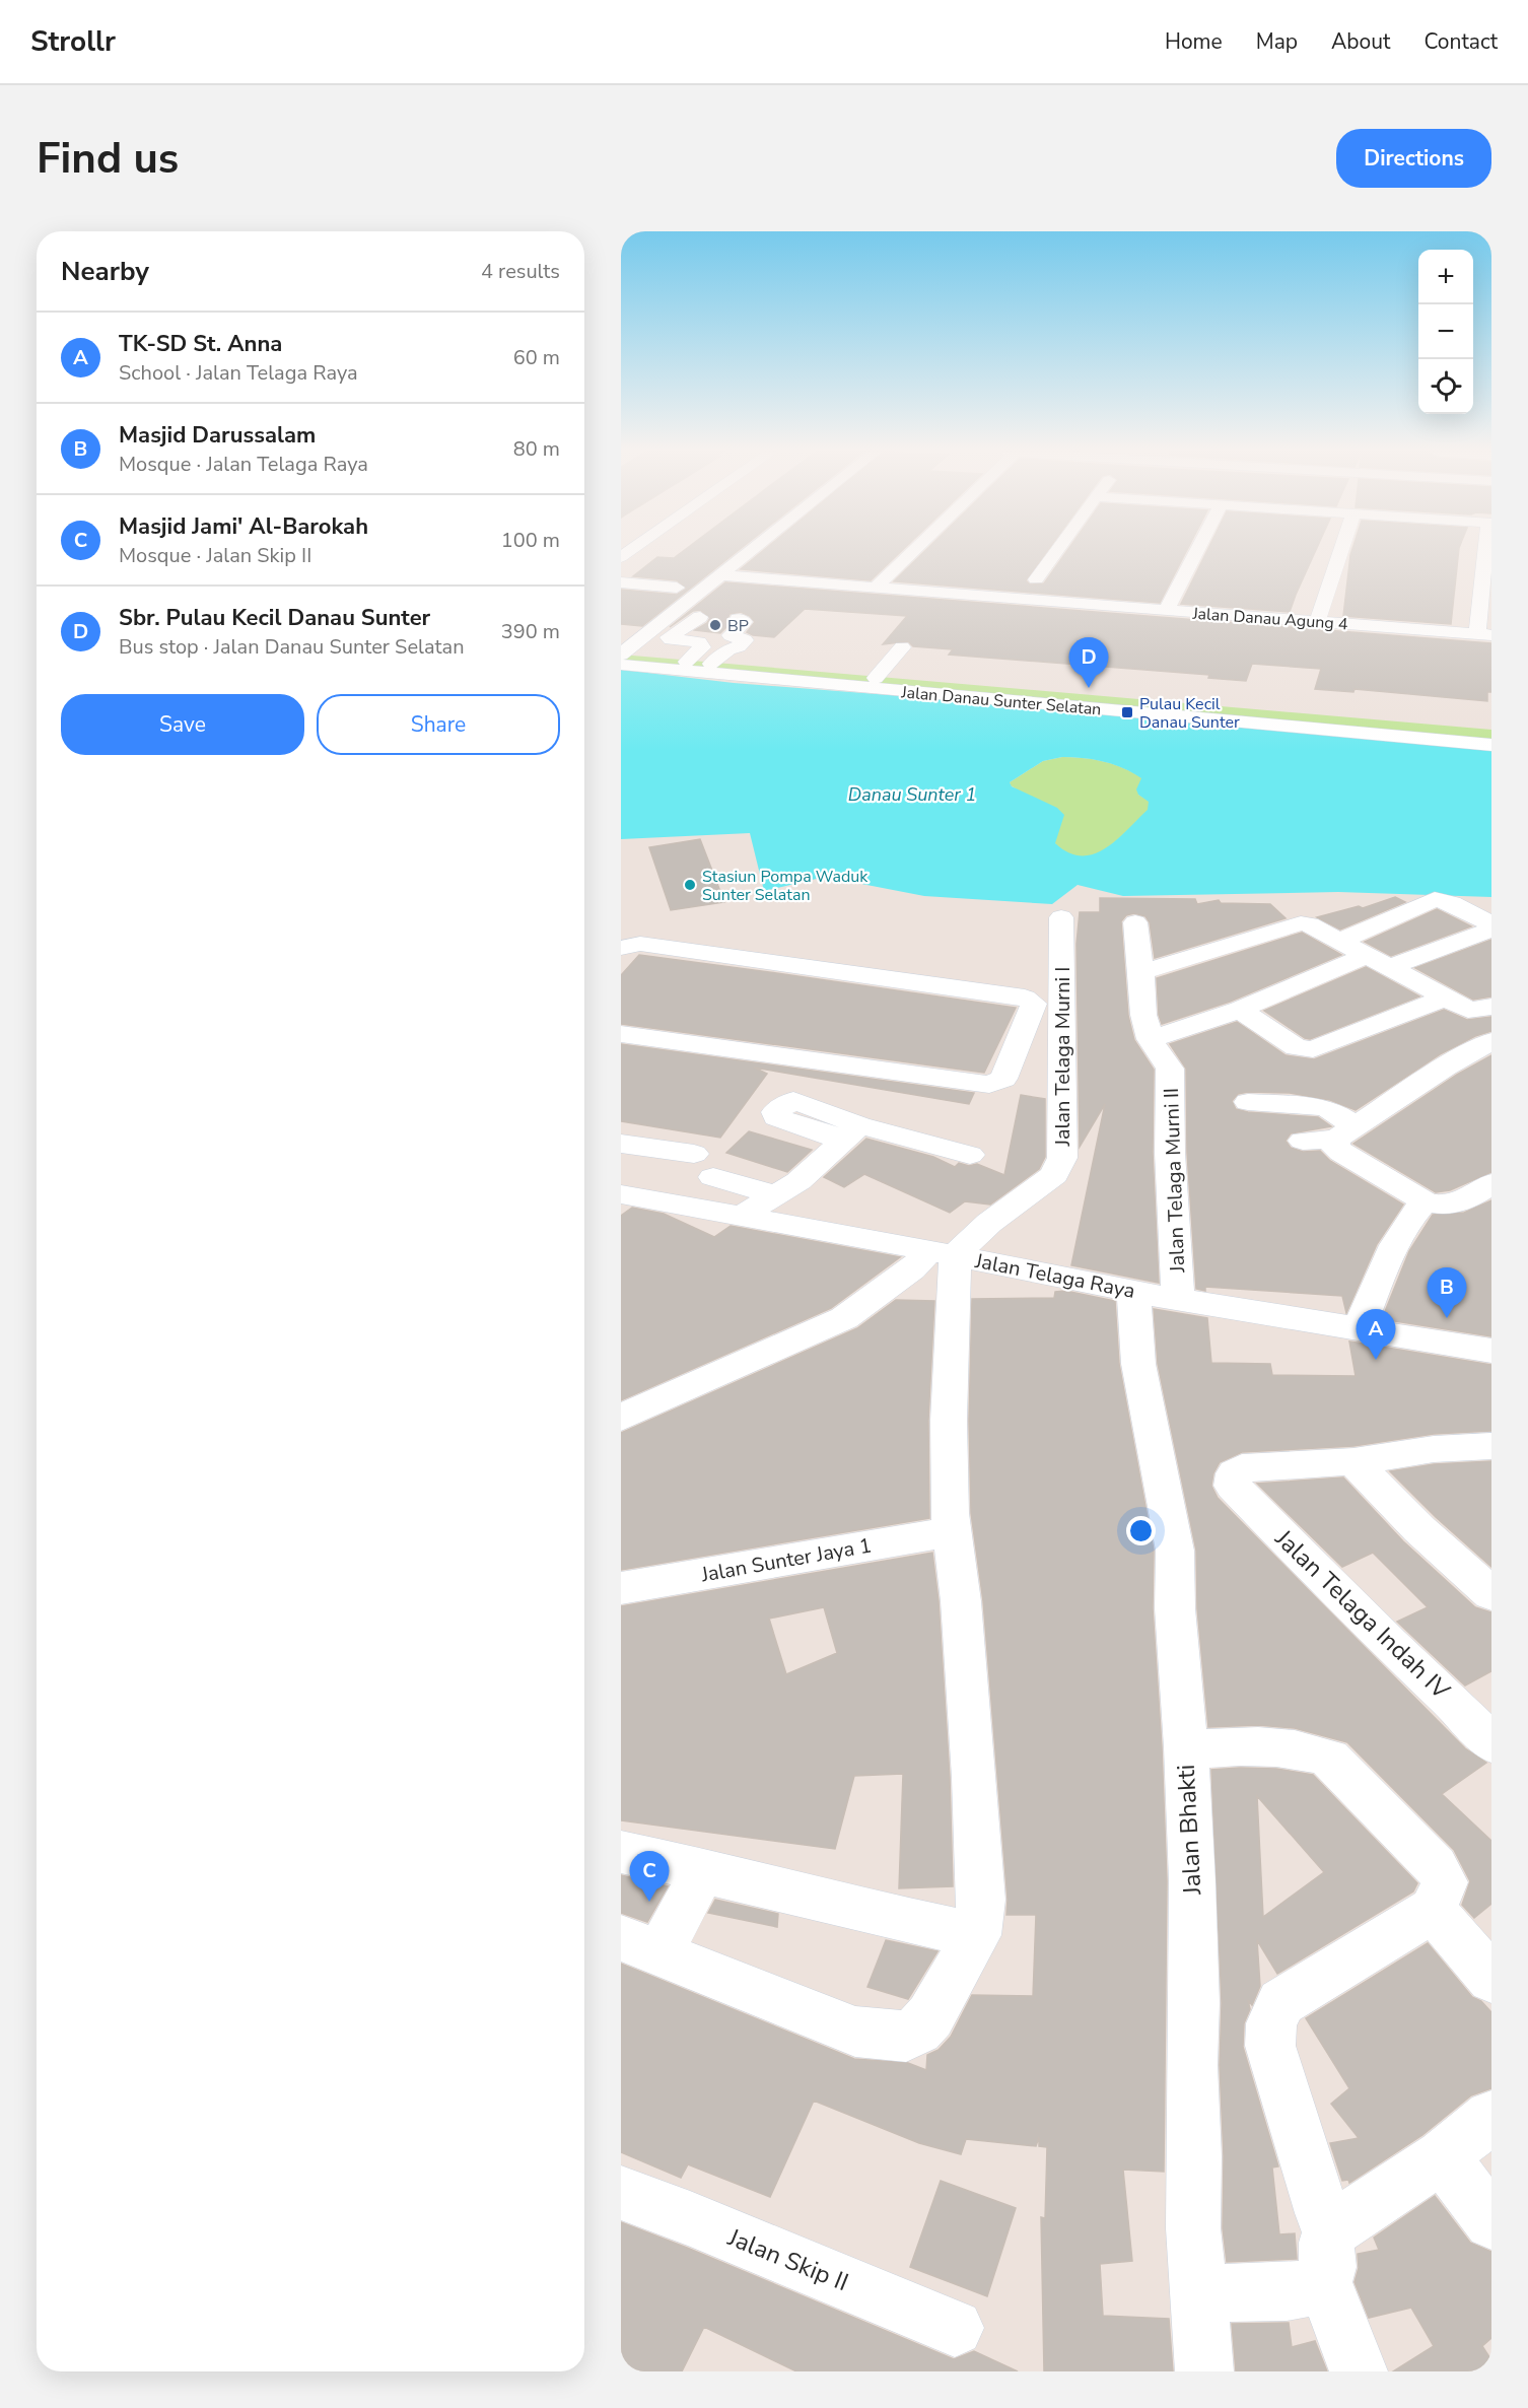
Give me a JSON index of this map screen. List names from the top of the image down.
{
  "streets": {
    "street": [
      "Jalan Danau Agung 4",
      "Jalan Danau Sunter Selatan",
      "Jalan Telaga Murni I",
      "Jalan Telaga Murni II",
      "Jalan Telaga Raya",
      "Jalan Sunter Jaya 1",
      "Jalan Telaga Indah IV",
      "Jalan Bhakti",
      "Jalan Skip II"
    ]
  },
  "crossings": [
    ["Jalan Telaga Murni I", "Jalan Telaga Raya"],
    ["Jalan Telaga Murni II", "Jalan Telaga Raya"],
    ["Jalan Telaga Raya", "Jalan Bhakti"]
  ],
  "water": ["Danau Sunter 1"],
  "places": {
    "other": ["BP", "Stasiun Pompa Waduk Sunter Selatan"],
    "transit": ["Pulau Kecil Danau Sunter"]
  },
  "page": {
    "header": "Strollr",
    "nav": [
      "Home",
      "Map",
      "About",
      "Contact"
    ],
    "buttons": [
      "Directions",
      ["Save", "Share"]
    ],
    "title": "Find us",
    "heading": ["Nearby", "4 results"],
    "map_buttons": ["+", "−"],
    "list": [
      {
        "mark": "A",
        "name": "TK-SD St. Anna",
        "note": "School · Jalan Telaga Raya",
        "value": "60 m"
      },
      {
        "mark": "B",
        "name": "Masjid Darussalam",
        "note": "Mosque · Jalan Telaga Raya",
        "value": "80 m"
      },
      {
        "mark": "C",
        "name": "Masjid Jami' Al-Barokah",
        "note": "Mosque · Jalan Skip II",
        "value": "100 m"
      },
      {
        "mark": "D",
        "name": "Sbr. Pulau Kecil Danau Sunter",
        "note": "Bus stop · Jalan Danau Sunter Selatan",
        "value": "390 m"
      }
    ],
    "pins": [
      "D",
      "B",
      "A",
      "C"
    ]
  }
}
